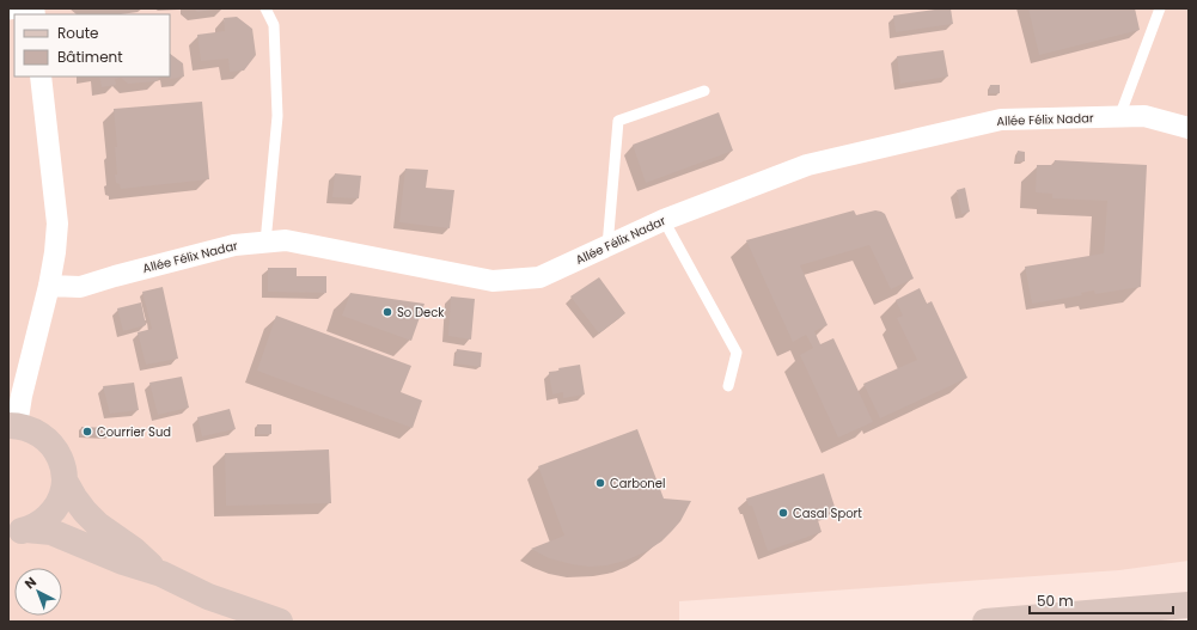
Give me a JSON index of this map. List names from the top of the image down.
{
  "streets": {
    "street": ["Allée Félix Nadar"]
  },
  "places": [
    "So Deck",
    "Courrier Sud",
    "Carbonel",
    "Casal Sport"
  ],
  "legend": ["Route", "Bâtiment"],
  "scale_bar": "50 m",
  "north": "top left"
}
